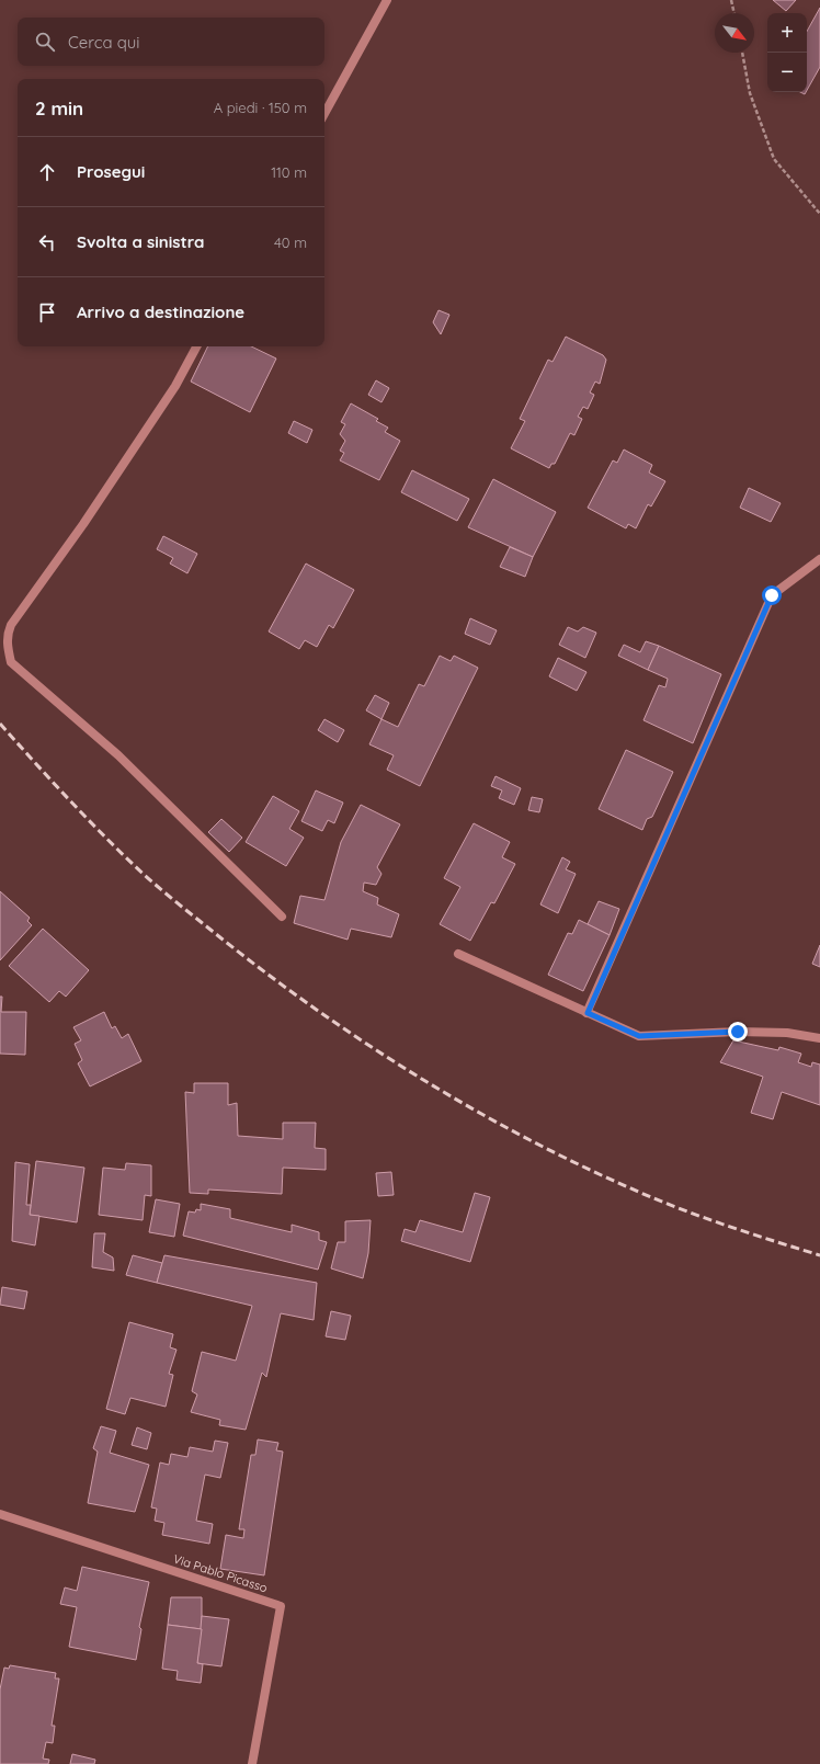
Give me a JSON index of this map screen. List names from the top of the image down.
{
  "streets": {
    "street": ["Via Pablo Picasso"]
  },
  "north": "bottom right",
  "page": {
    "map_buttons": ["+", "−"],
    "search": "Cerca qui",
    "heading": ["2 min", "A piedi · 150 m"],
    "list": [
      ["Prosegui", "110 m"],
      ["Svolta a sinistra", "40 m"],
      "Arrivo a destinazione"
    ]
  }
}
